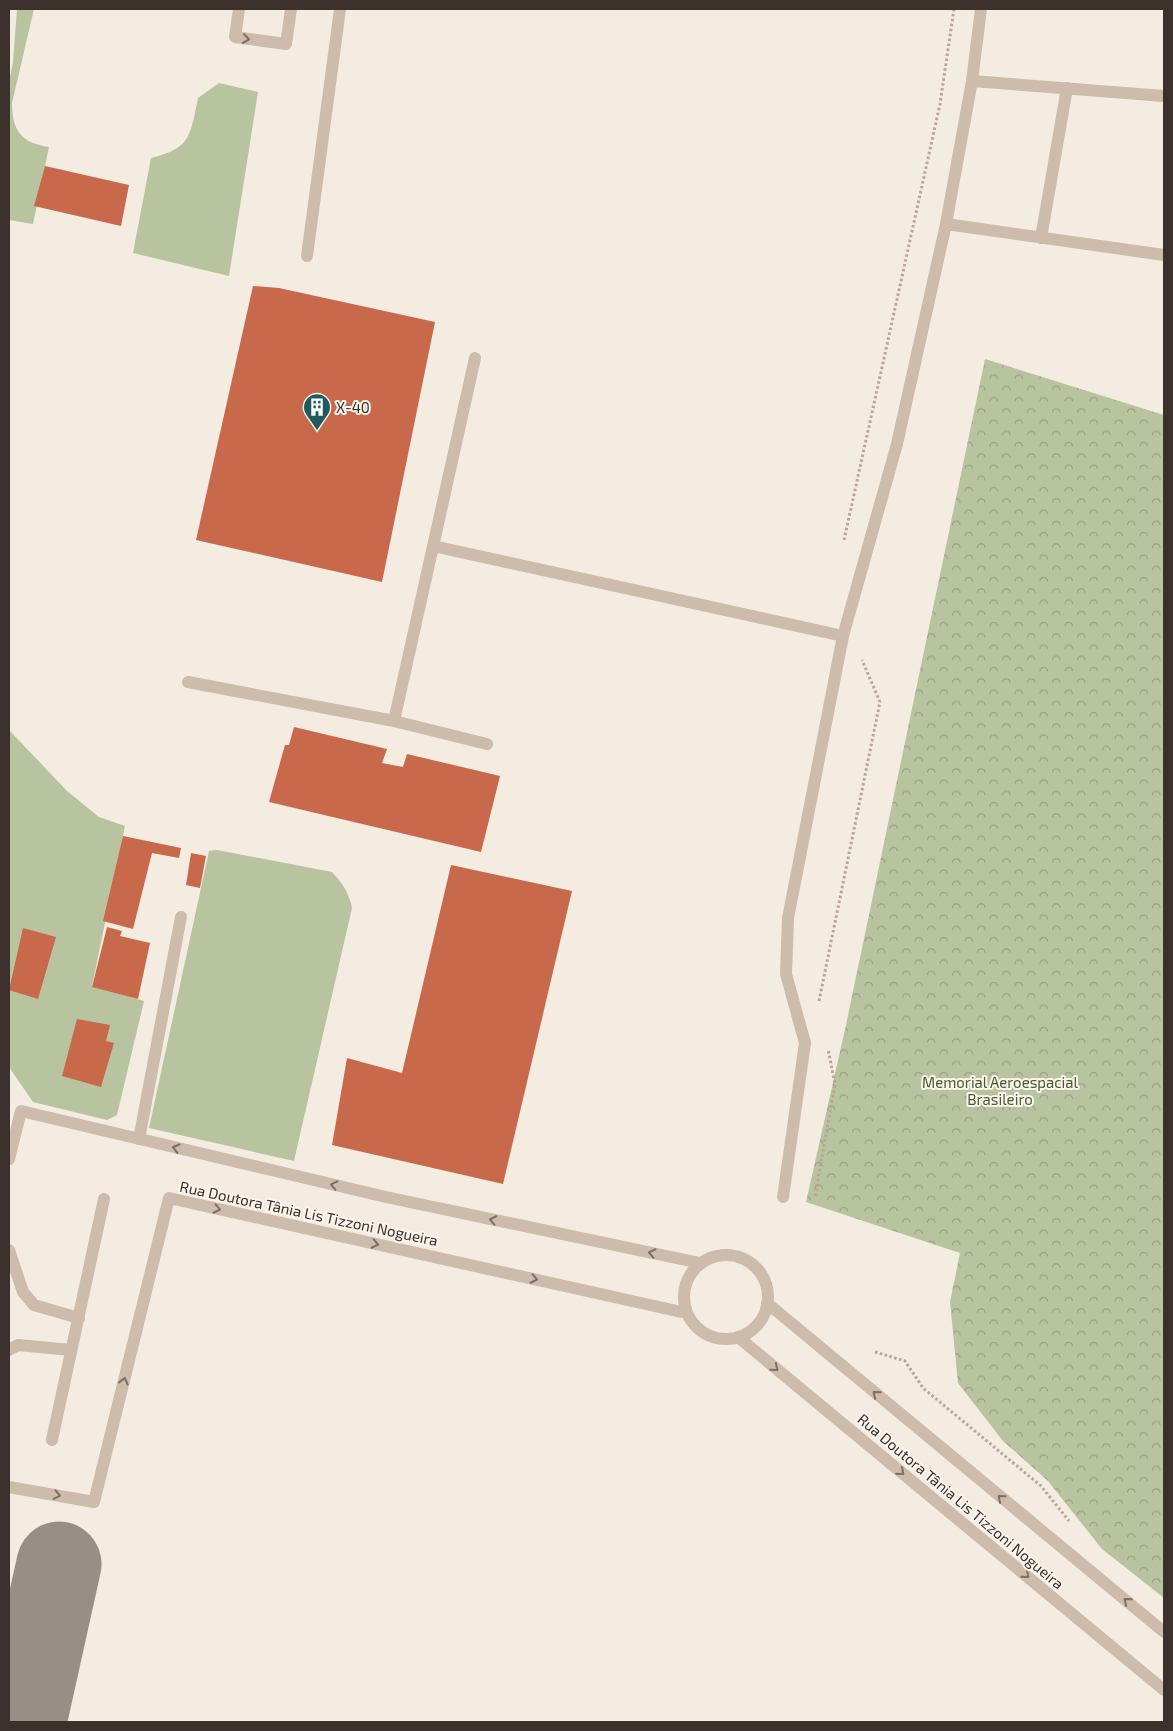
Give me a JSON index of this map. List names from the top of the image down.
{
  "streets": {
    "street": ["Rua Doutora Tânia Lis Tizzoni Nogueira"]
  },
  "parks": ["Memorial Aeroespacial Brasileiro"],
  "places": {
    "building": ["X-40"]
  }
}
